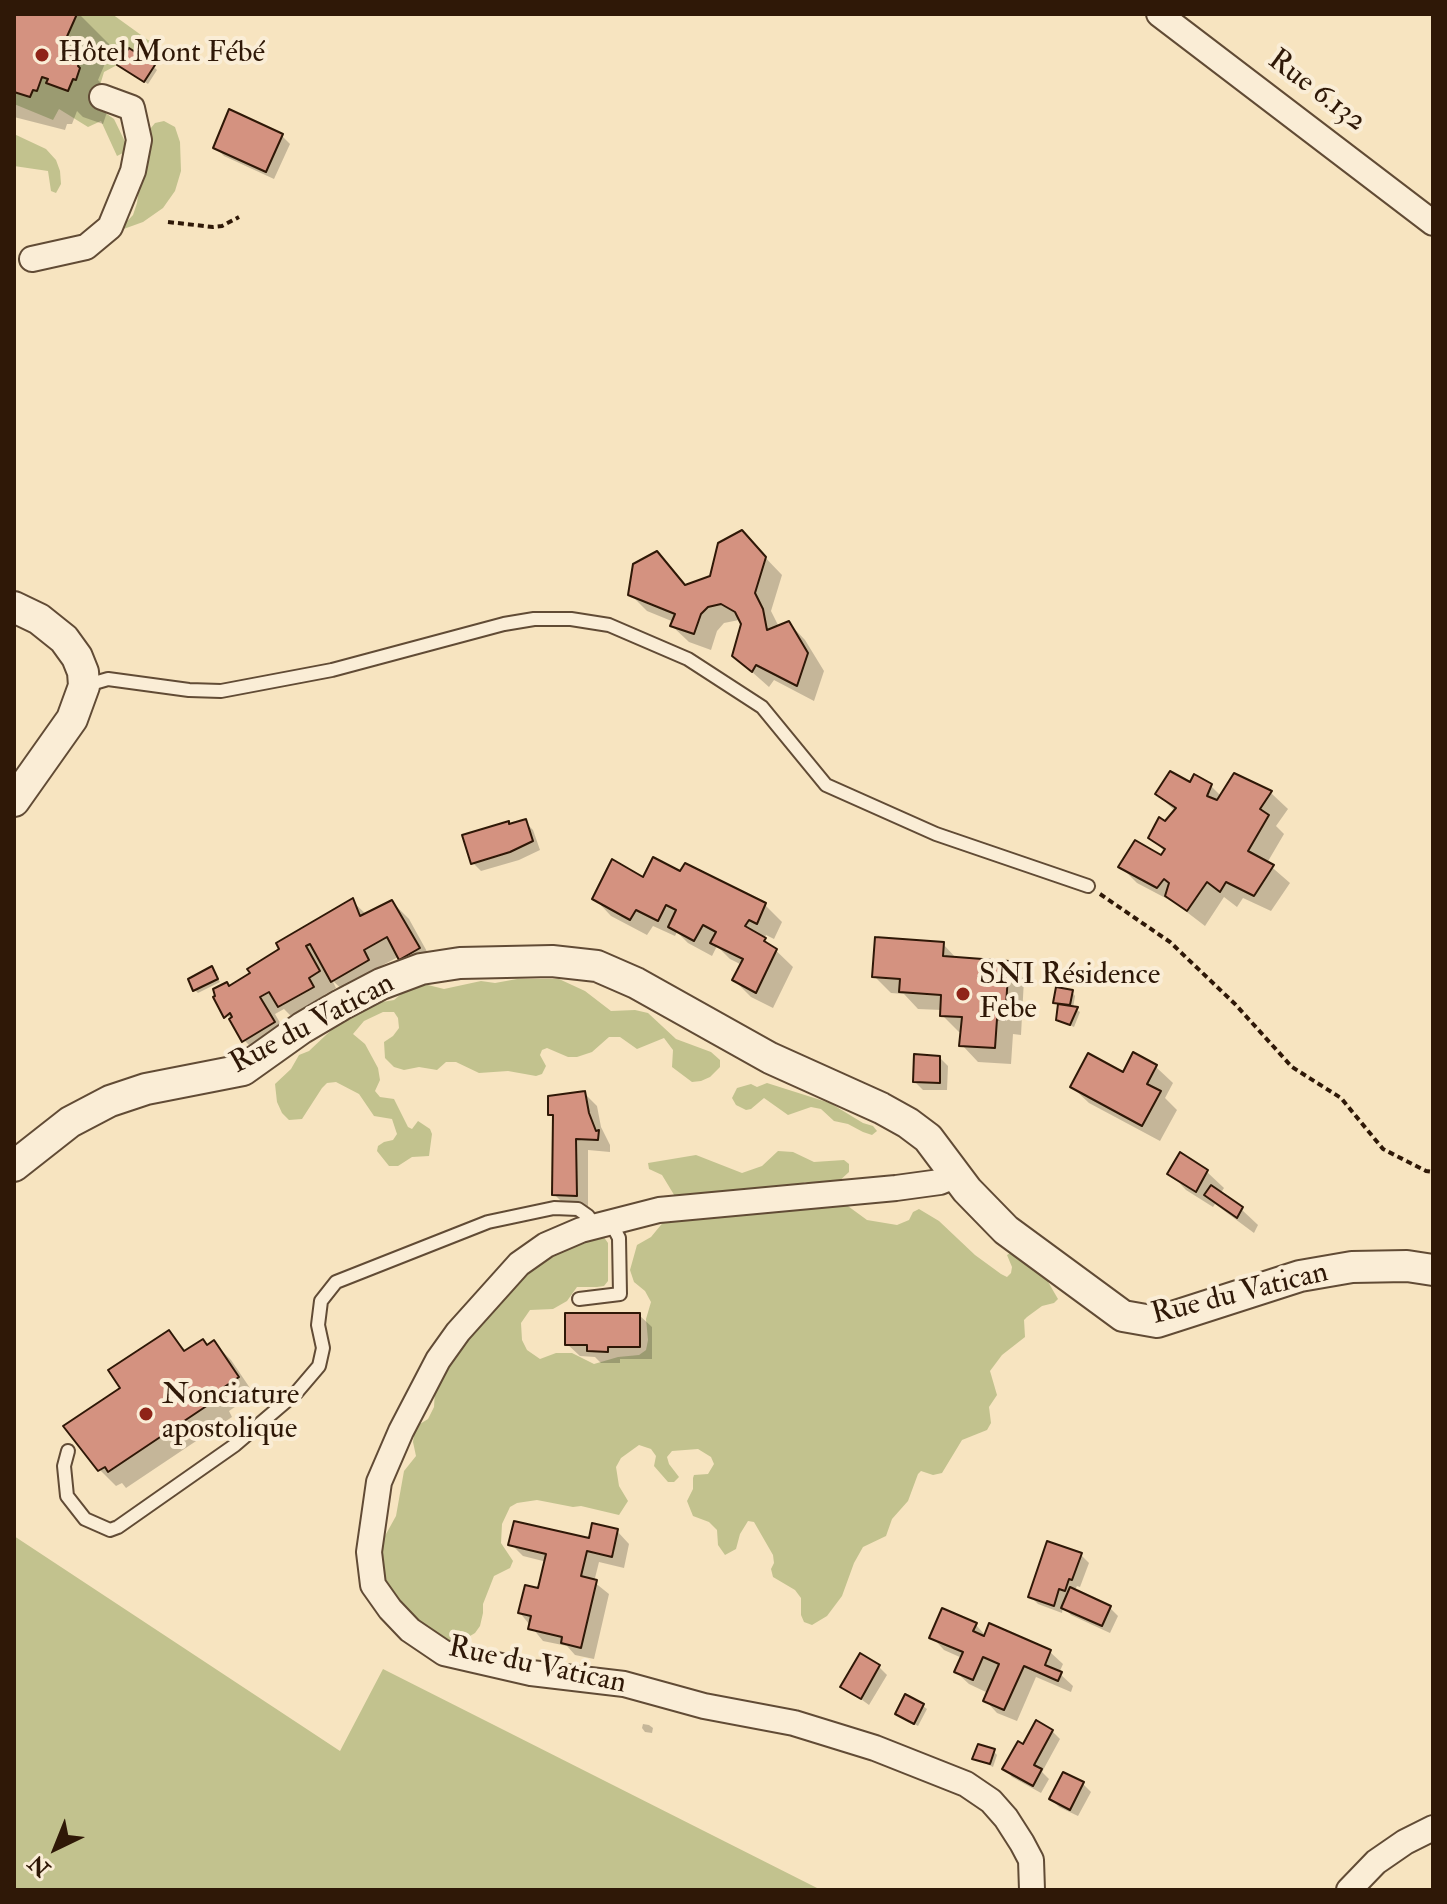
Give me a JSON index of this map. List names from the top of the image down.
{
  "streets": {
    "street": ["Rue 6.132", "Rue du Vatican"]
  },
  "places": ["Hôtel Mont Fébé", "SNI Résidence Febe", "Nonciature apostolique"],
  "north": "bottom left"
}
